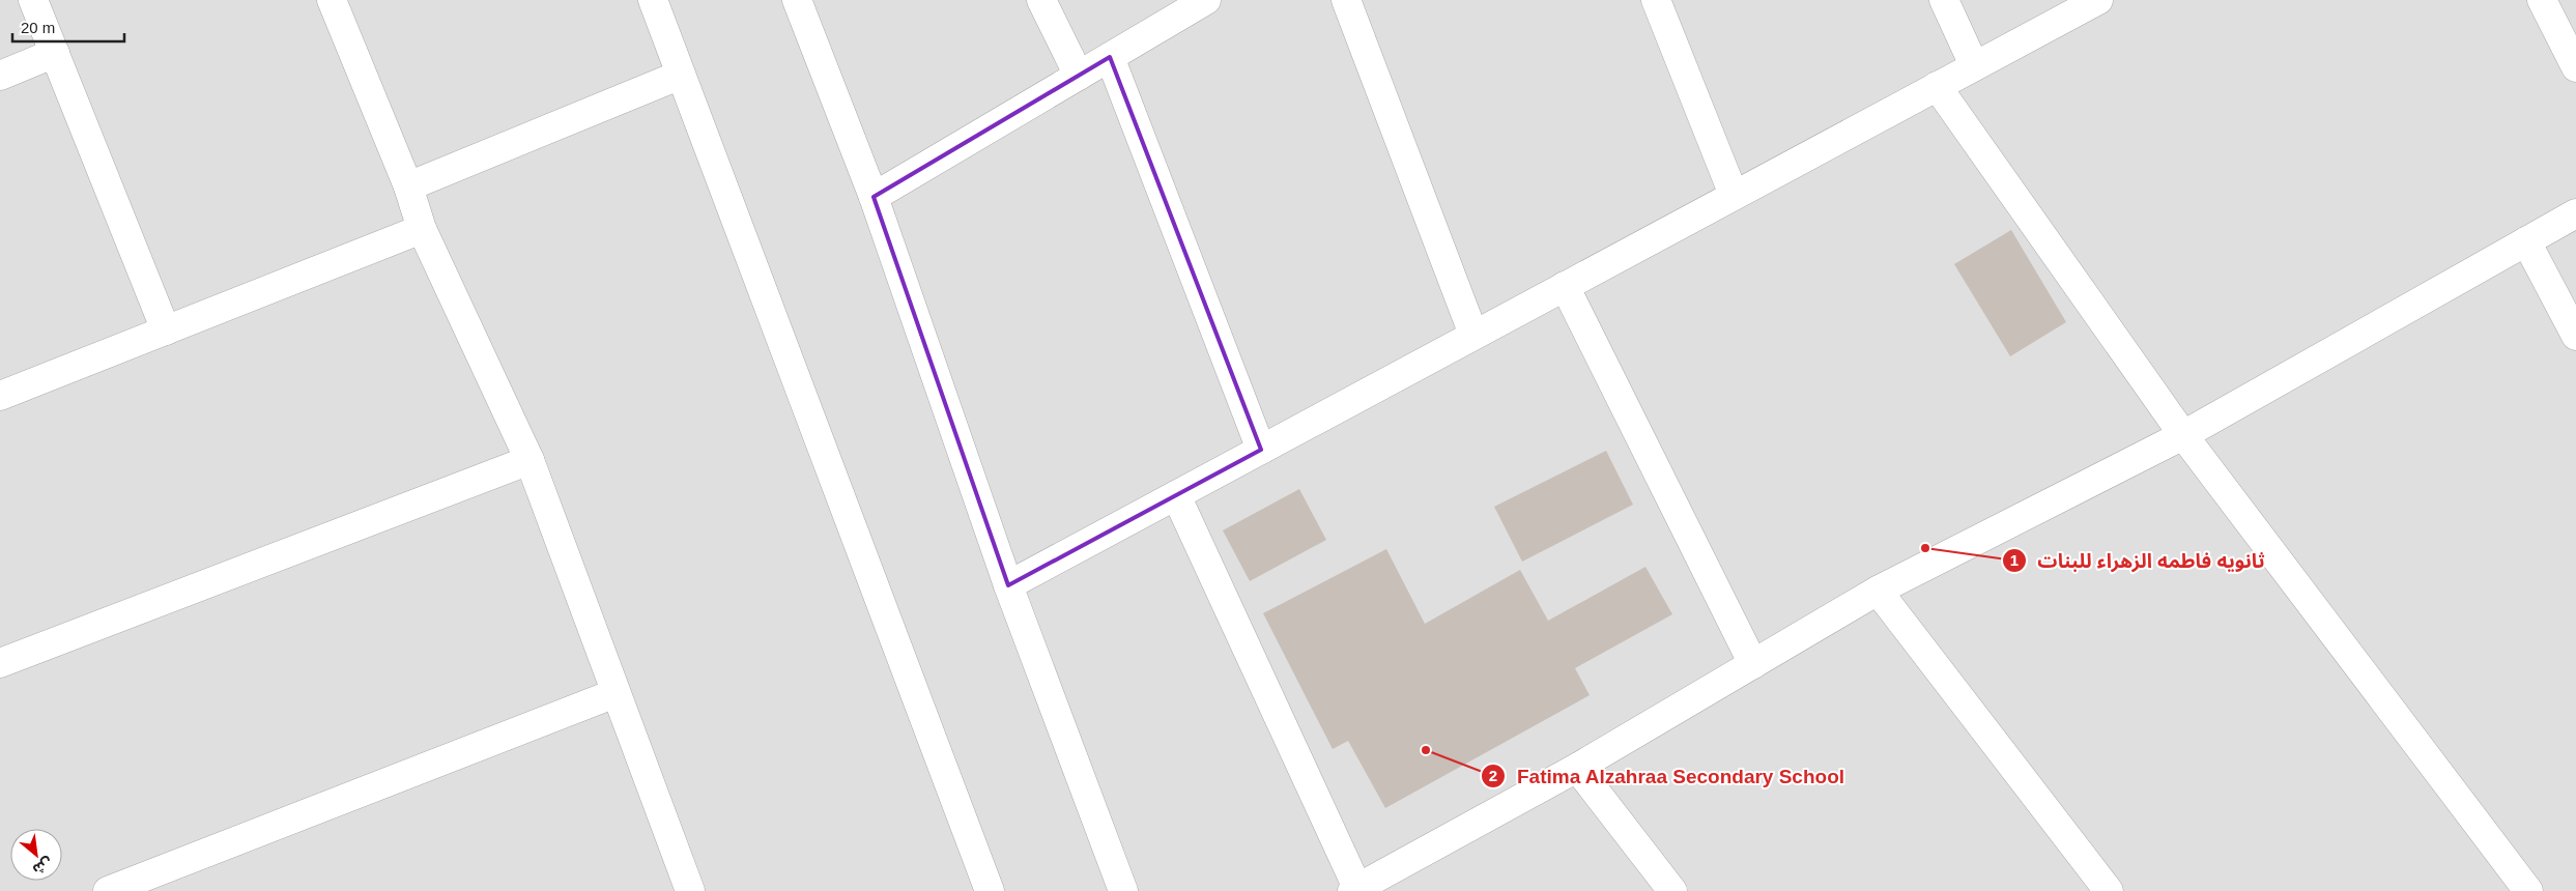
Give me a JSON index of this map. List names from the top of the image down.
{
  "places": ["ثانويه فاطمه الزهراء للبنات", "Fatima Alzahraa Secondary School"],
  "scale_bar": "20 m",
  "north": "bottom right"
}
